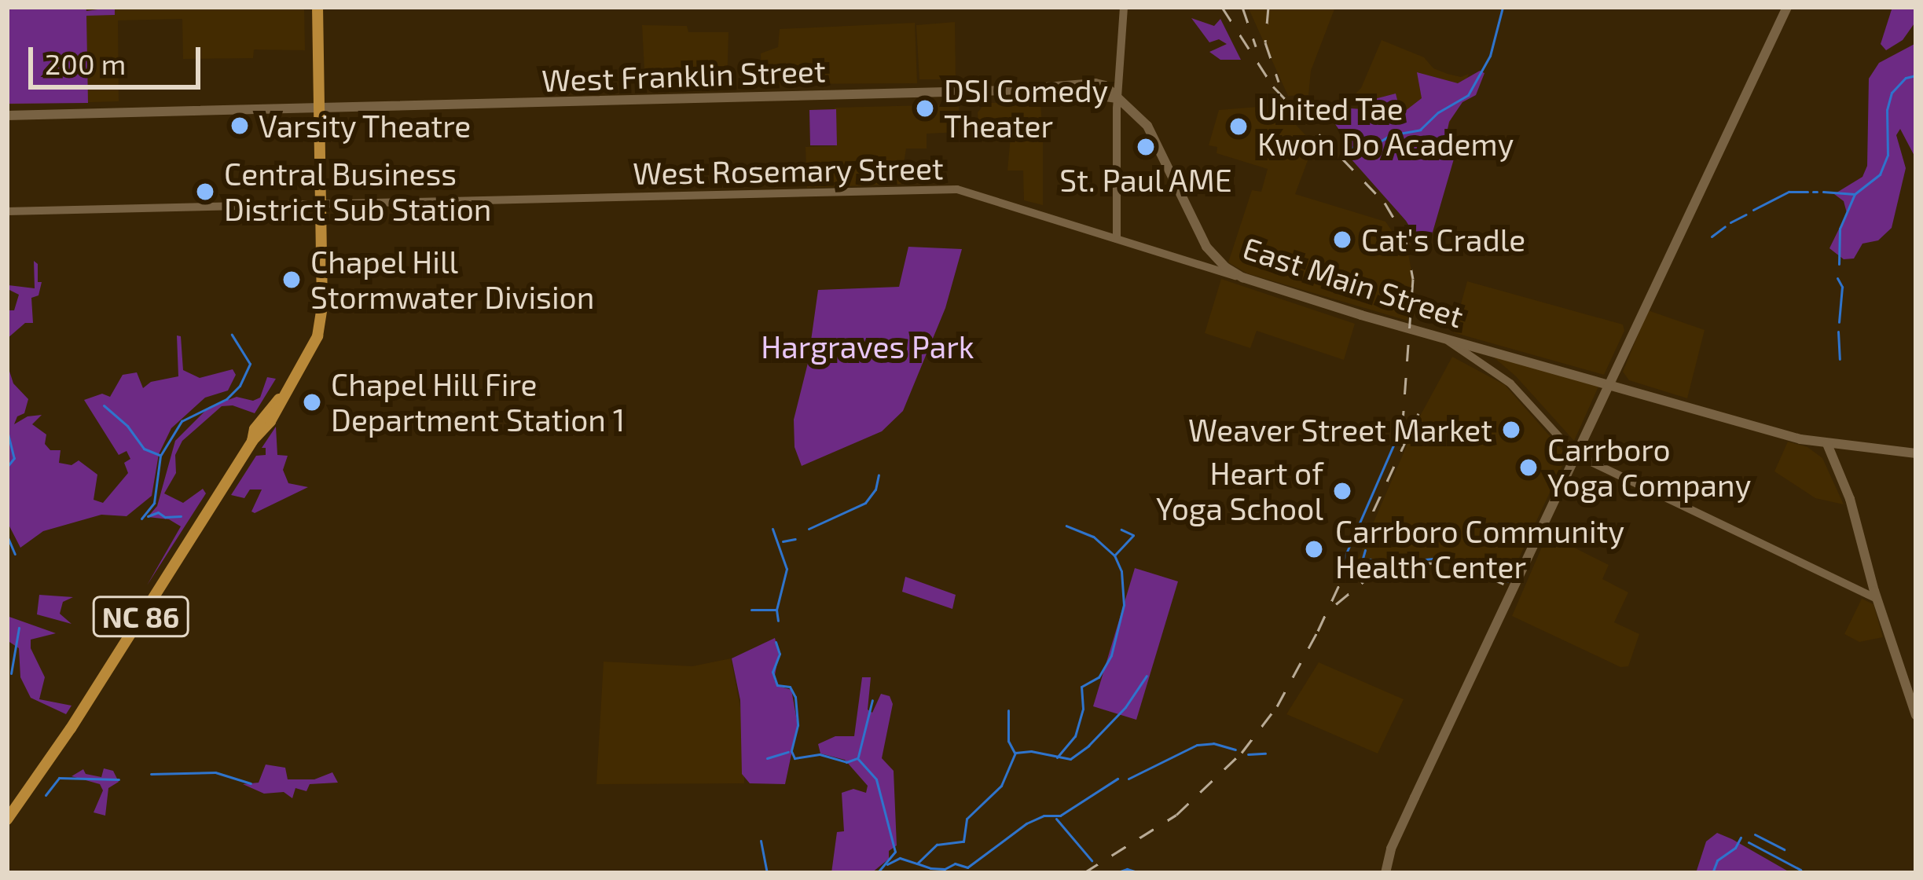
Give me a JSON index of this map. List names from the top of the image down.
{
  "streets": {
    "main road": ["West Franklin Street", "East Main Street", "NC 86"],
    "street": ["West Rosemary Street"]
  },
  "crossings": [
    ["West Franklin Street", "East Main Street"],
    ["West Franklin Street", "NC 86"],
    ["West Rosemary Street", "East Main Street"],
    ["West Rosemary Street", "NC 86"]
  ],
  "parks": ["Hargraves Park"],
  "places": [
    "DSI Comedy Theater",
    "Varsity Theatre",
    "United Tae Kwon Do Academy",
    "St. Paul AME",
    "Central Business District Sub Station",
    "Cat's Cradle",
    "Chapel Hill Stormwater Division",
    "Chapel Hill Fire Department Station 1",
    "Weaver Street Market",
    "Carrboro Yoga Company",
    "Heart of Yoga School",
    "Carrboro Community Health Center"
  ],
  "scale_bar": "200 m"
}
